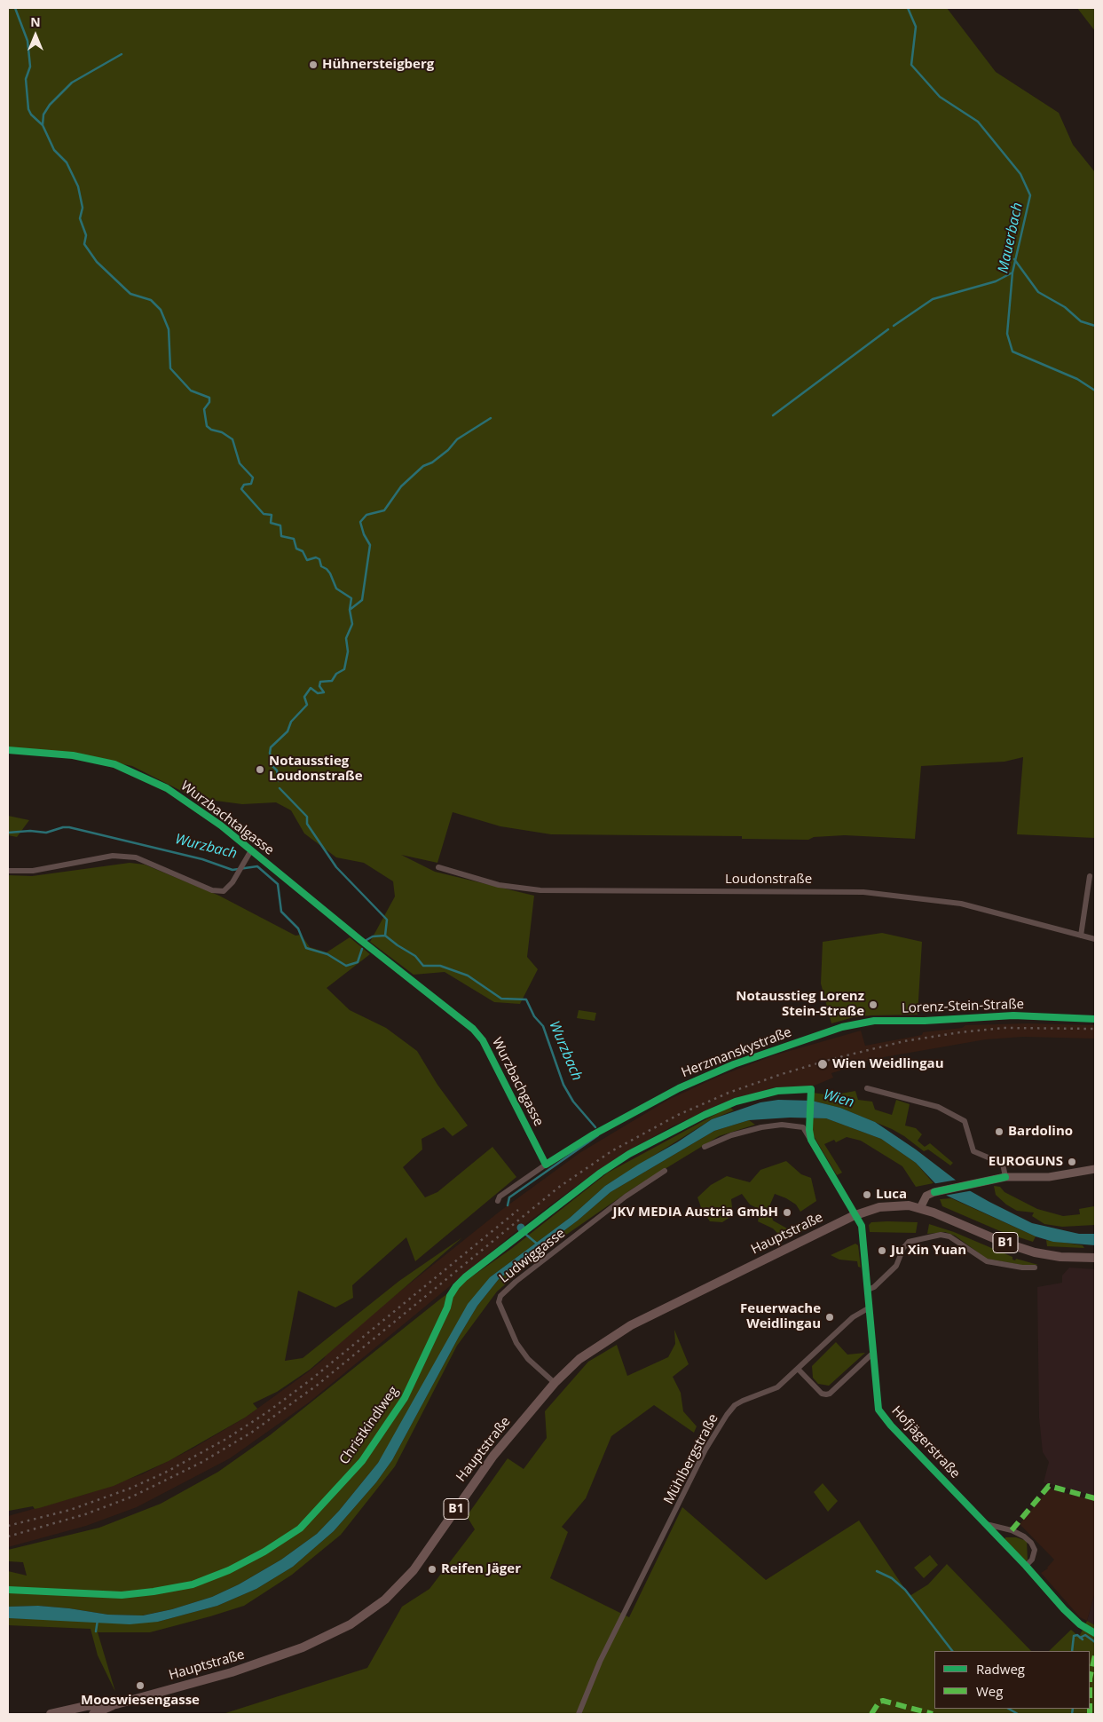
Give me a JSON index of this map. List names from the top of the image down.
{
  "streets": {
    "main road": ["Hauptstraße", "B1"],
    "street": [
      "Wurzbachtalgasse",
      "Loudonstraße",
      "Lorenz-Stein-Straße",
      "Herzmanskystraße",
      "Wurzbachgasse",
      "Ludwiggasse",
      "Hofjägerstraße",
      "Mühlbergstraße"
    ],
    "cycle path": ["Christkindlweg"]
  },
  "crossings": [
    ["Wurzbachtalgasse", "Wurzbachgasse"],
    ["Lorenz-Stein-Straße", "Herzmanskystraße"],
    ["Herzmanskystraße", "Wurzbachgasse"],
    ["Hauptstraße", "B1"],
    ["Hauptstraße", "Ludwiggasse"],
    ["Hofjägerstraße", "Mühlbergstraße"]
  ],
  "water": ["Mauerbach", "Wurzbach", "Wien"],
  "places": [
    "Hühnersteigberg",
    "Notausstieg Loudonstraße",
    "Notausstieg Lorenz Stein-Straße",
    "Wien Weidlingau",
    "Bardolino",
    "EUROGUNS",
    "Luca",
    "JKV MEDIA Austria GmbH",
    "Ju Xin Yuan",
    "Feuerwache Weidlingau",
    "Reifen Jäger",
    "Mooswiesengasse"
  ],
  "legend": ["Radweg", "Weg"],
  "north": "top"
}
